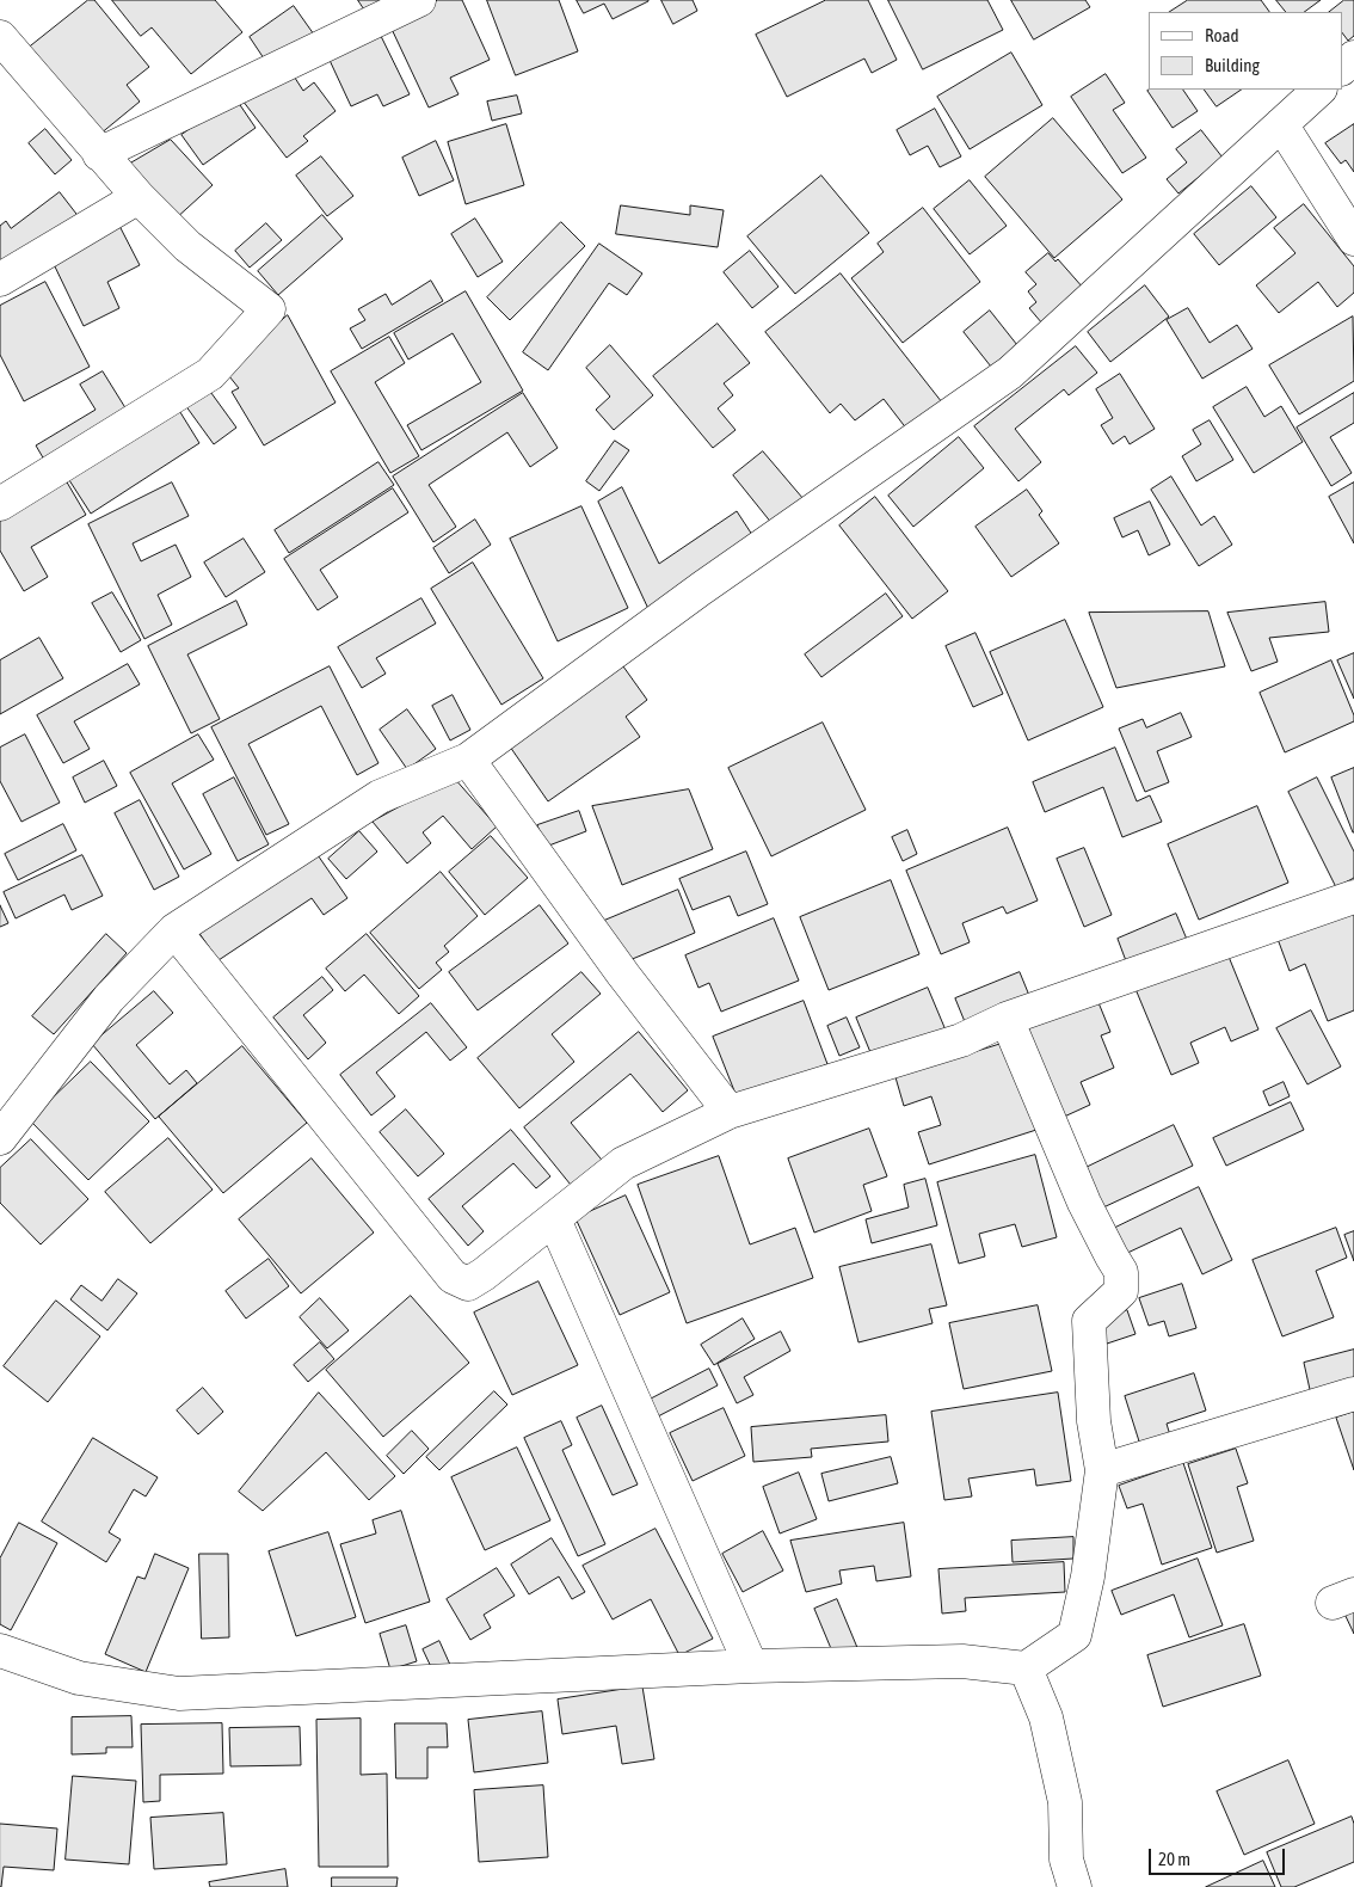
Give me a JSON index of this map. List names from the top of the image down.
{
  "legend": ["Road", "Building"],
  "scale_bar": "20 m"
}
